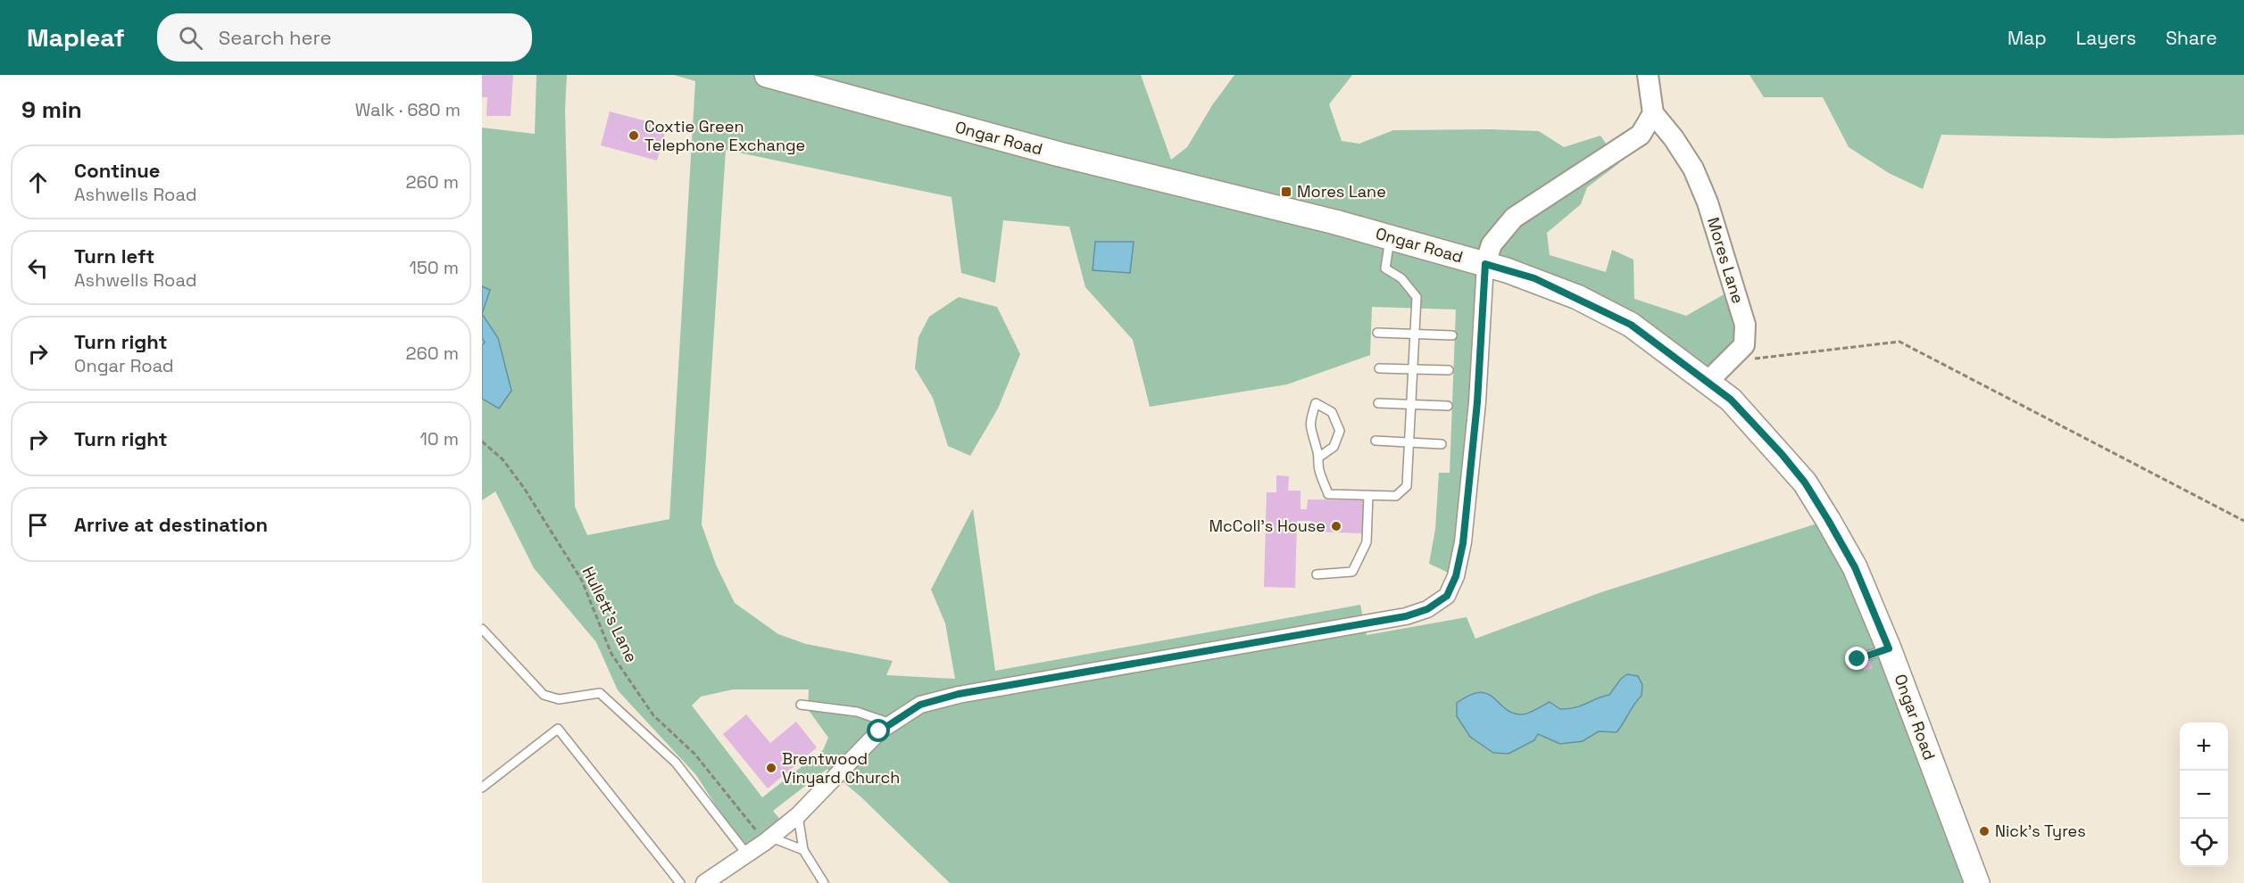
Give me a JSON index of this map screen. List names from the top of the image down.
{
  "streets": {
    "main road": ["Ongar Road"],
    "street": ["Mores Lane"],
    "path": ["Hullett's Lane"]
  },
  "places": {
    "other": [
      "Coxtie Green Telephone Exchange",
      "McColl's House",
      "Brentwood Vinyard Church",
      "Nick's Tyres"
    ],
    "transit": ["Mores Lane"]
  },
  "page": {
    "header": "Mapleaf",
    "search": "Search here",
    "nav": ["Map", "Layers", "Share"],
    "heading": ["9 min", "Walk · 680 m"],
    "list": [
      ["Continue", "Ashwells Road", "260 m"],
      ["Turn left", "Ashwells Road", "150 m"],
      ["Turn right", "Ongar Road", "260 m"],
      ["Turn right", "10 m"],
      "Arrive at destination"
    ],
    "map_buttons": ["+", "−"]
  }
}
